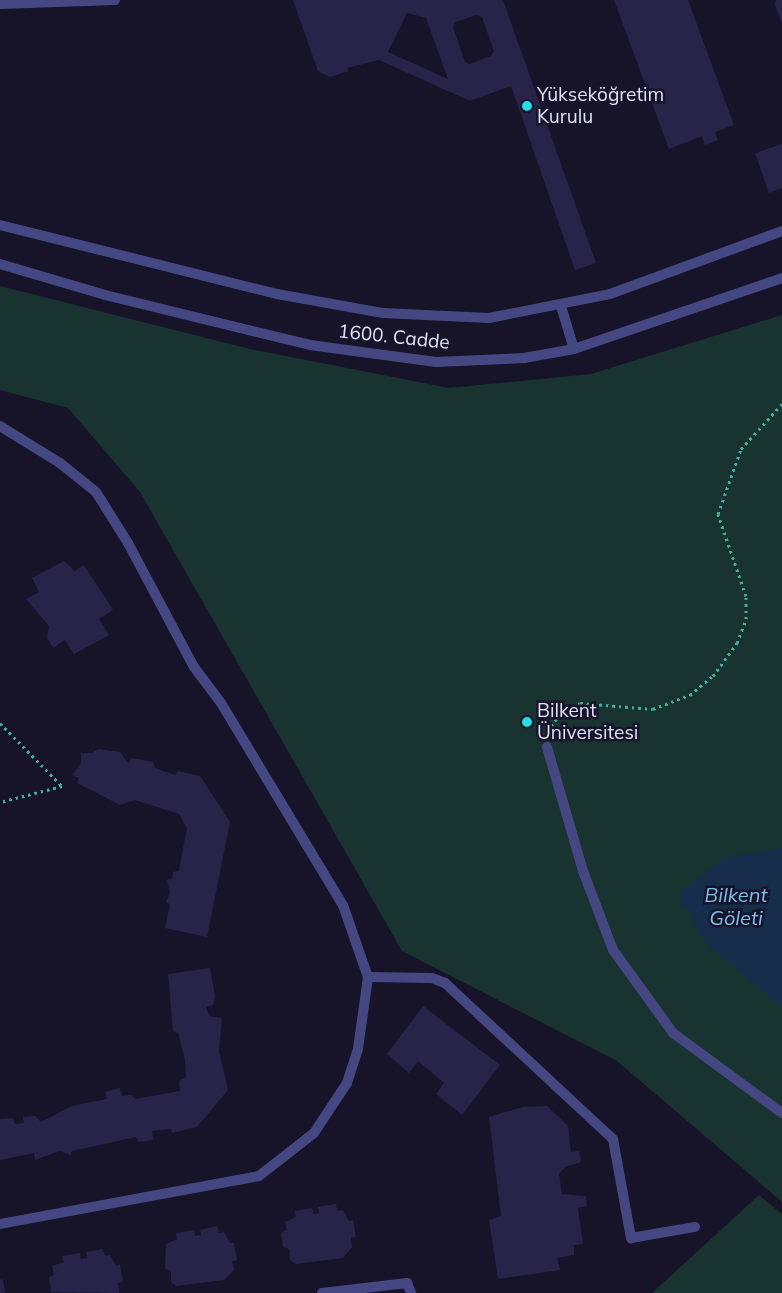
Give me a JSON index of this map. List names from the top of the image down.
{
  "streets": {
    "street": ["1600. Cadde"]
  },
  "water": ["Bilkent Göleti"],
  "places": ["Yükseköğretim Kurulu", "Bilkent Üniversitesi"]
}
